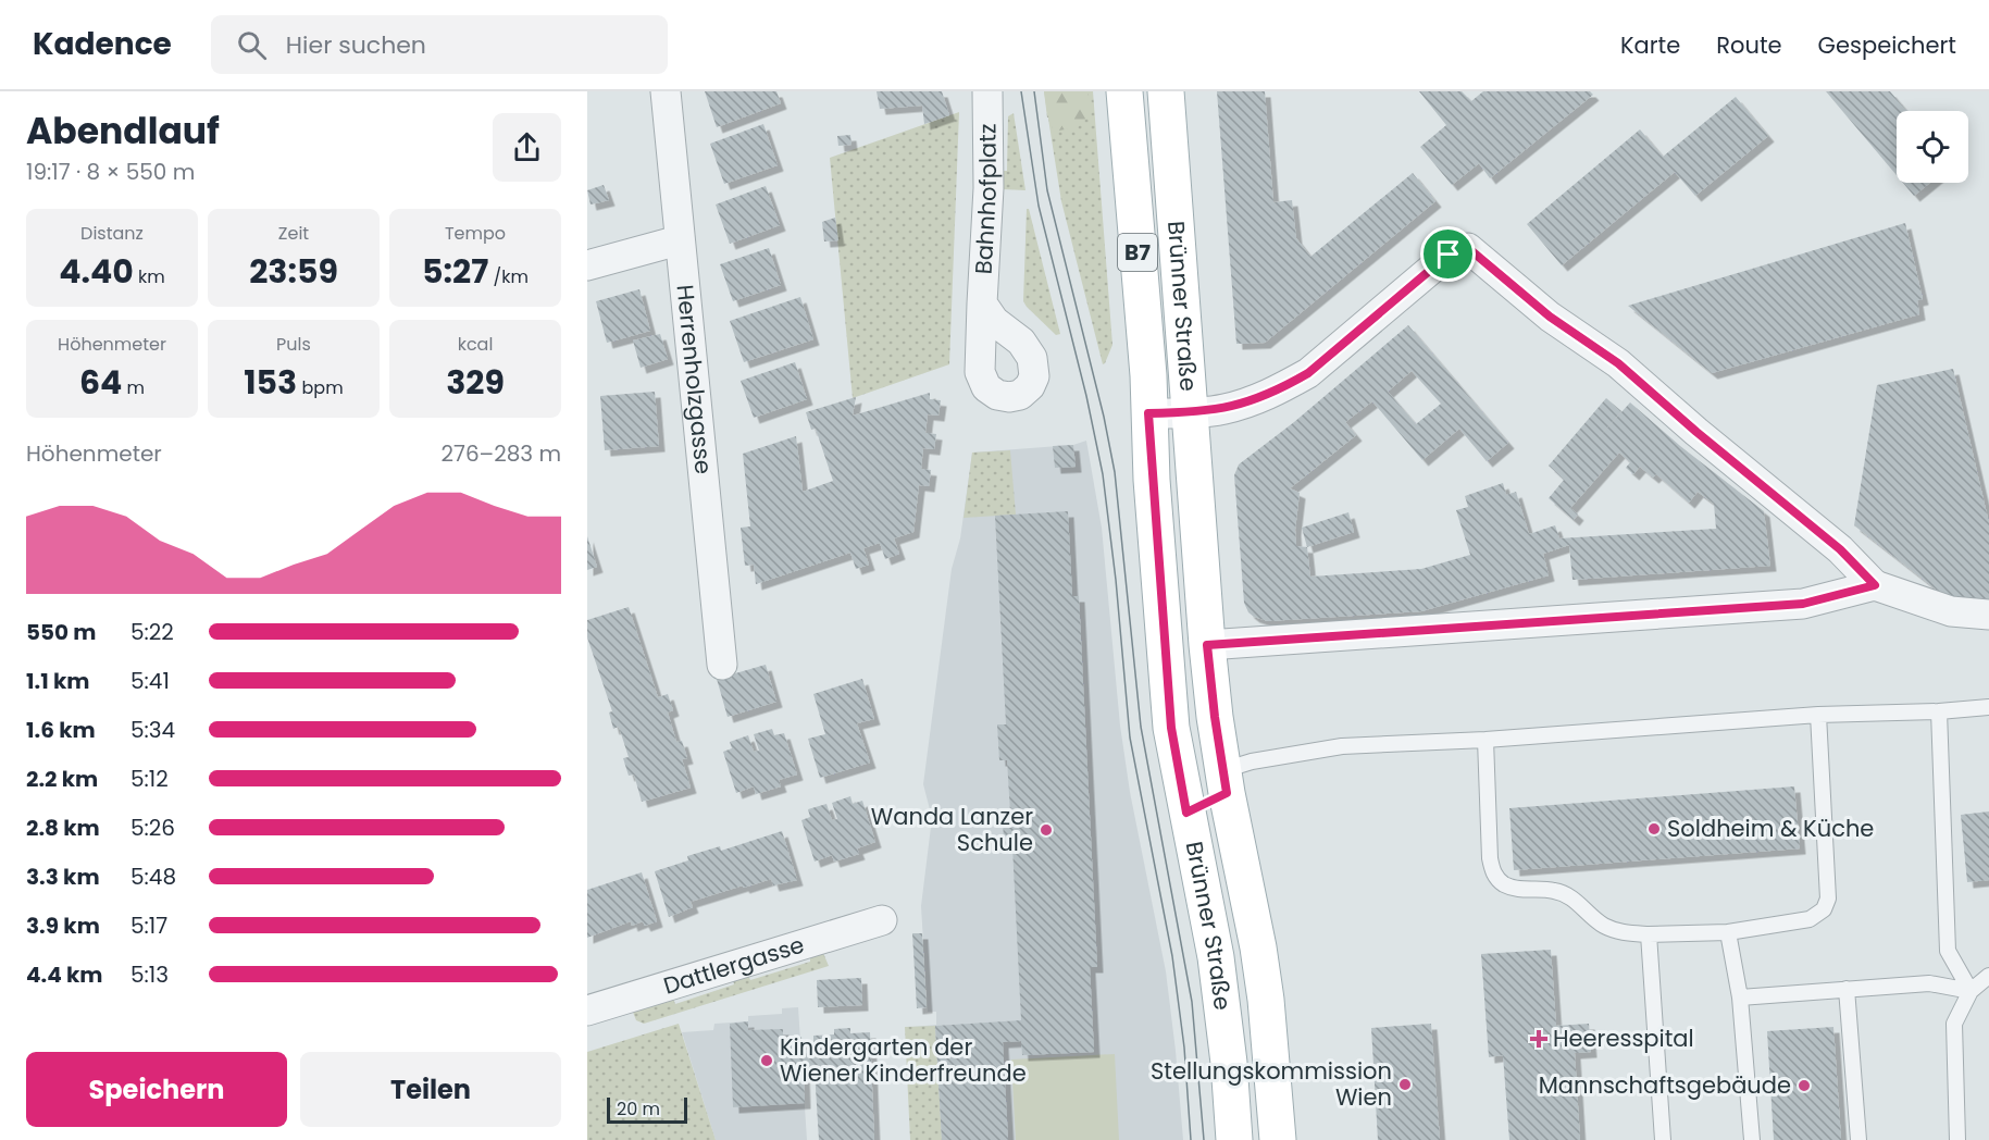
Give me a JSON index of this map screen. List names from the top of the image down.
{
  "streets": {
    "main road": ["B7", "Brünner Straße"],
    "street": ["Bahnhofplatz", "Herrenholzgasse", "Dattlergasse"]
  },
  "places": {
    "other": [
      "Soldheim & Küche",
      "Wanda Lanzer Schule",
      "Kindergarten der Wiener Kinderfreunde",
      "Stellungskommission Wien",
      "Mannschaftsgebäude"
    ],
    "health": ["Heeresspital"]
  },
  "scale_bar": "20 m",
  "page": {
    "header": "Kadence",
    "search": "Hier suchen",
    "nav": ["Karte", "Route", "Gespeichert"],
    "heading": ["Abendlauf", "19:17 · 8 × 550 m"],
    "stats": [
      ["Distanz", "4.40 km"],
      ["Zeit", "23:59"],
      ["Tempo", "5:27 /km"],
      ["Höhenmeter", "64 m"],
      ["Puls", "153 bpm"],
      ["kcal", "329"]
    ],
    "chart": ["Höhenmeter", "276–283 m"],
    "list": [
      {
        "name": "550 m",
        "note": "5:22"
      },
      {
        "name": "1.1 km",
        "note": "5:41"
      },
      {
        "name": "1.6 km",
        "note": "5:34"
      },
      {
        "name": "2.2 km",
        "note": "5:12"
      },
      {
        "name": "2.8 km",
        "note": "5:26"
      },
      {
        "name": "3.3 km",
        "note": "5:48"
      },
      {
        "name": "3.9 km",
        "note": "5:17"
      },
      {
        "name": "4.4 km",
        "note": "5:13"
      }
    ],
    "buttons": ["Speichern", "Teilen"],
    "scale": "20 m"
  }
}
